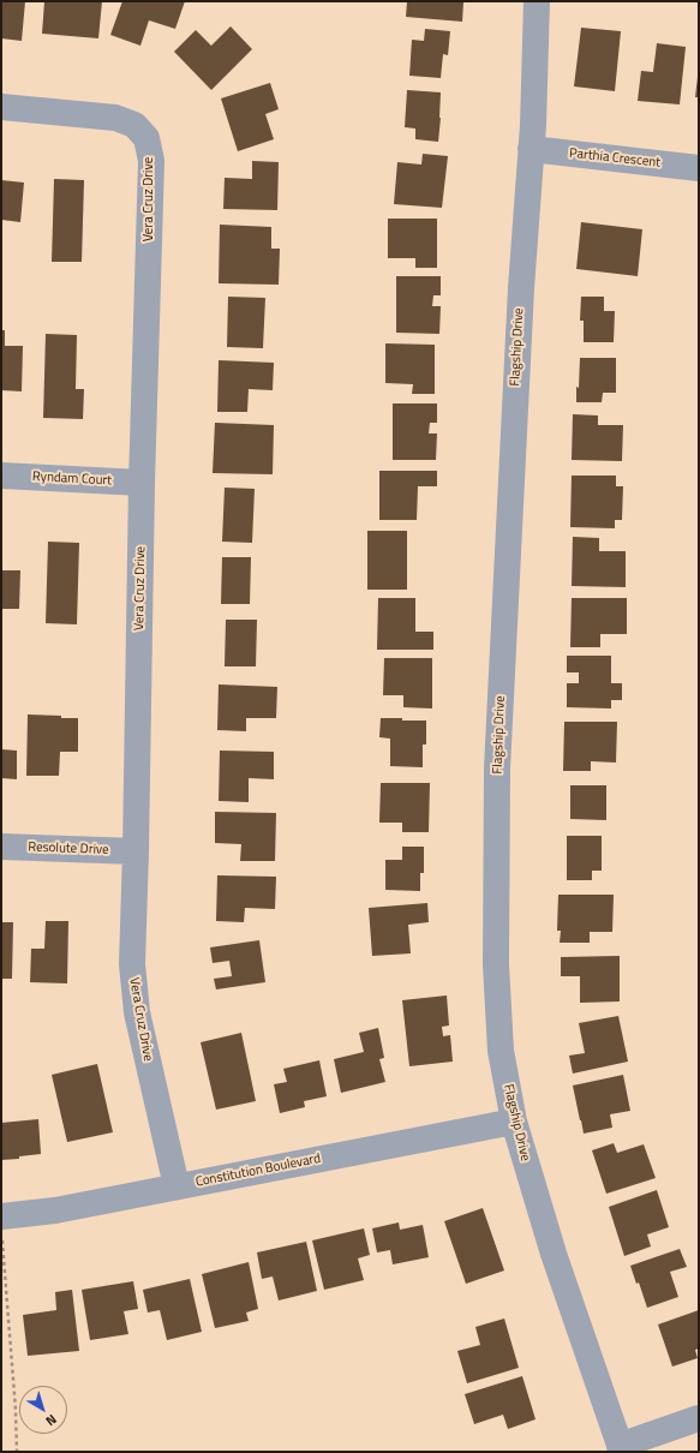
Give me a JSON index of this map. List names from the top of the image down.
{
  "streets": {
    "street": [
      "Parthia Crescent",
      "Vera Cruz Drive",
      "Flagship Drive",
      "Ryndam Court",
      "Resolute Drive",
      "Constitution Boulevard"
    ]
  },
  "crossings": [
    ["Parthia Crescent", "Flagship Drive"],
    ["Vera Cruz Drive", "Ryndam Court"],
    ["Vera Cruz Drive", "Resolute Drive"],
    ["Vera Cruz Drive", "Constitution Boulevard"],
    ["Flagship Drive", "Constitution Boulevard"]
  ],
  "north": "bottom right"
}
